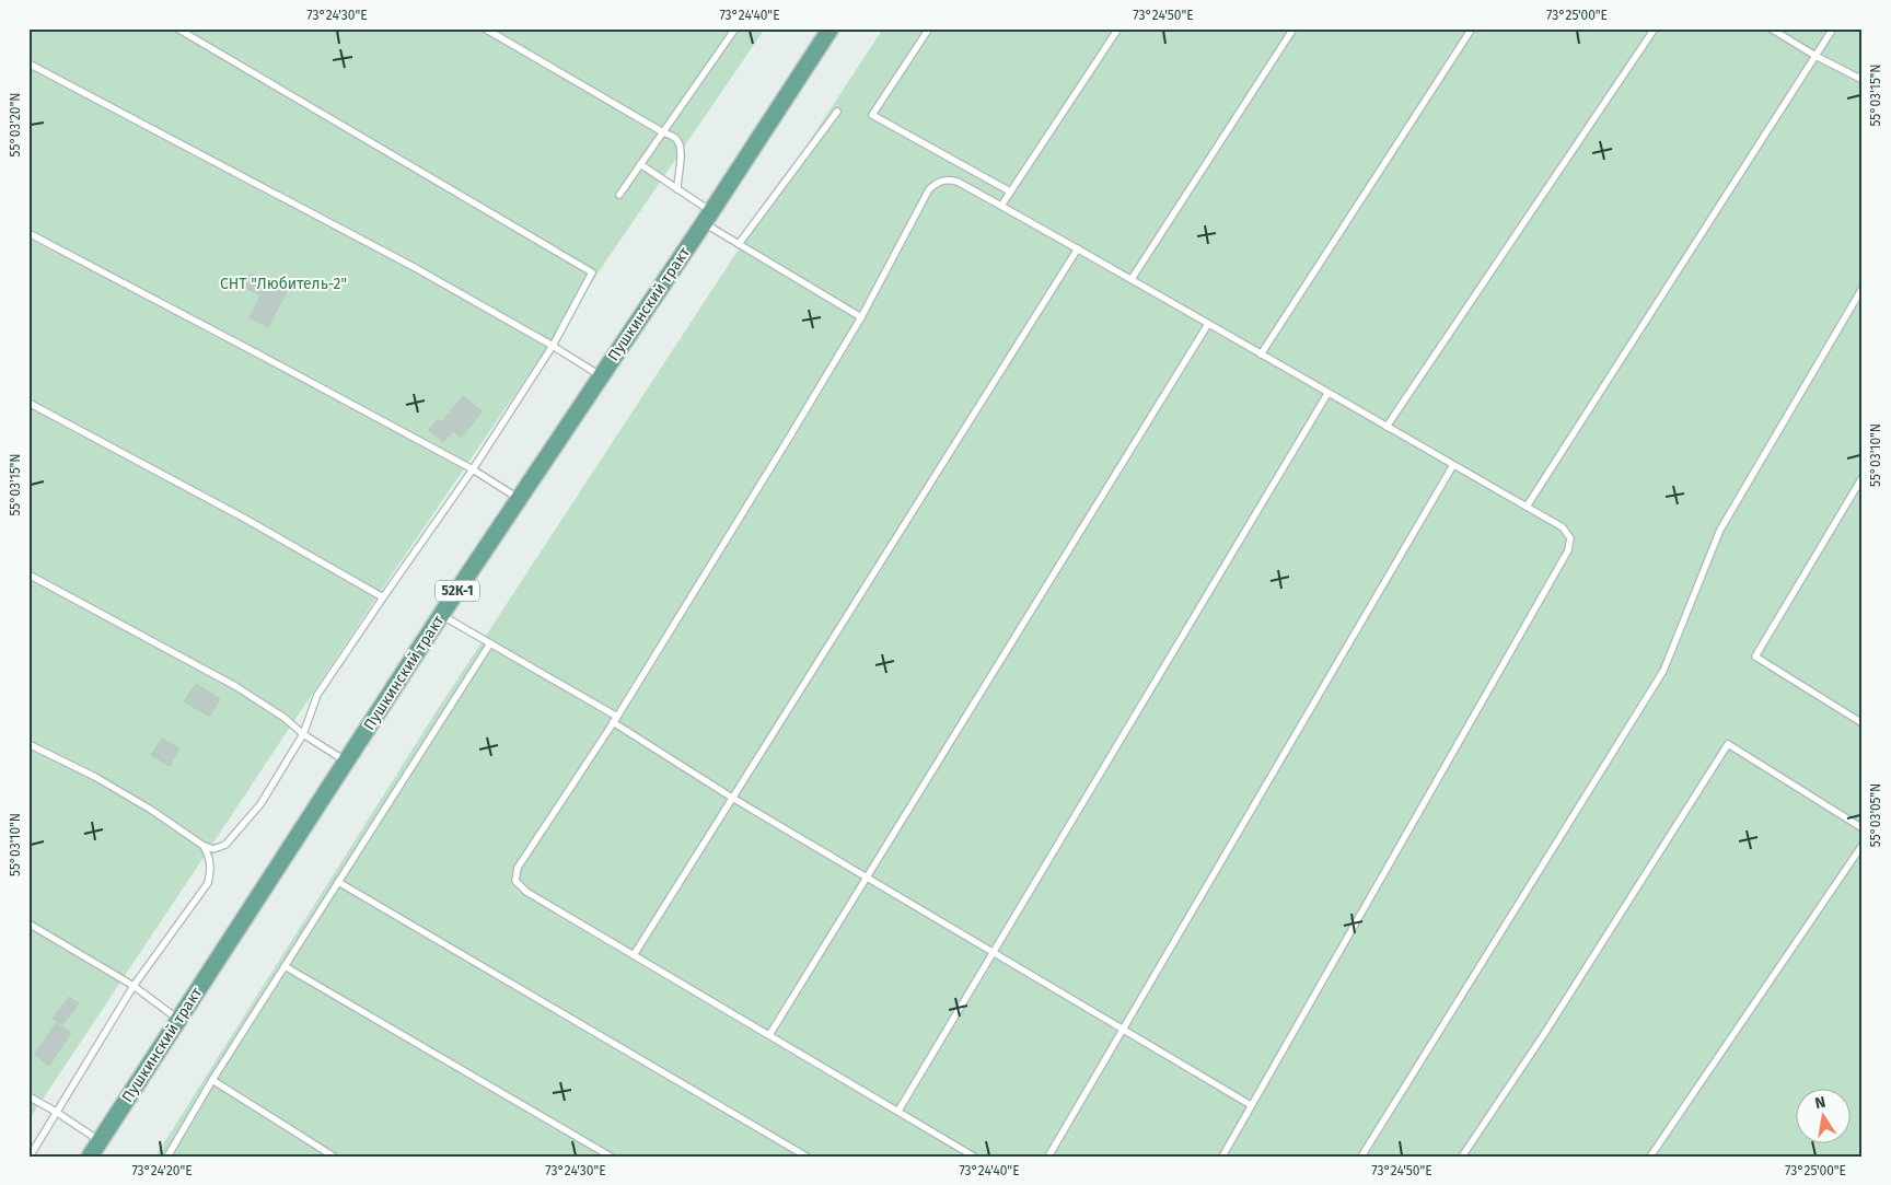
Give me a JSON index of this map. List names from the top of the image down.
{
  "streets": {
    "main road": ["Пушкинский тракт", "52К-1"]
  },
  "parks": ["СНТ \"Любитель-2\""],
  "north": "top",
  "coordinates": [
    "73°24'30\"E",
    "73°24'40\"E",
    "73°24'50\"E",
    "73°25'00\"E",
    "55°03'15\"N",
    "55°03'20\"N",
    "55°03'10\"N",
    "55°03'05\"N",
    "73°24'20\"E"
  ]
}
